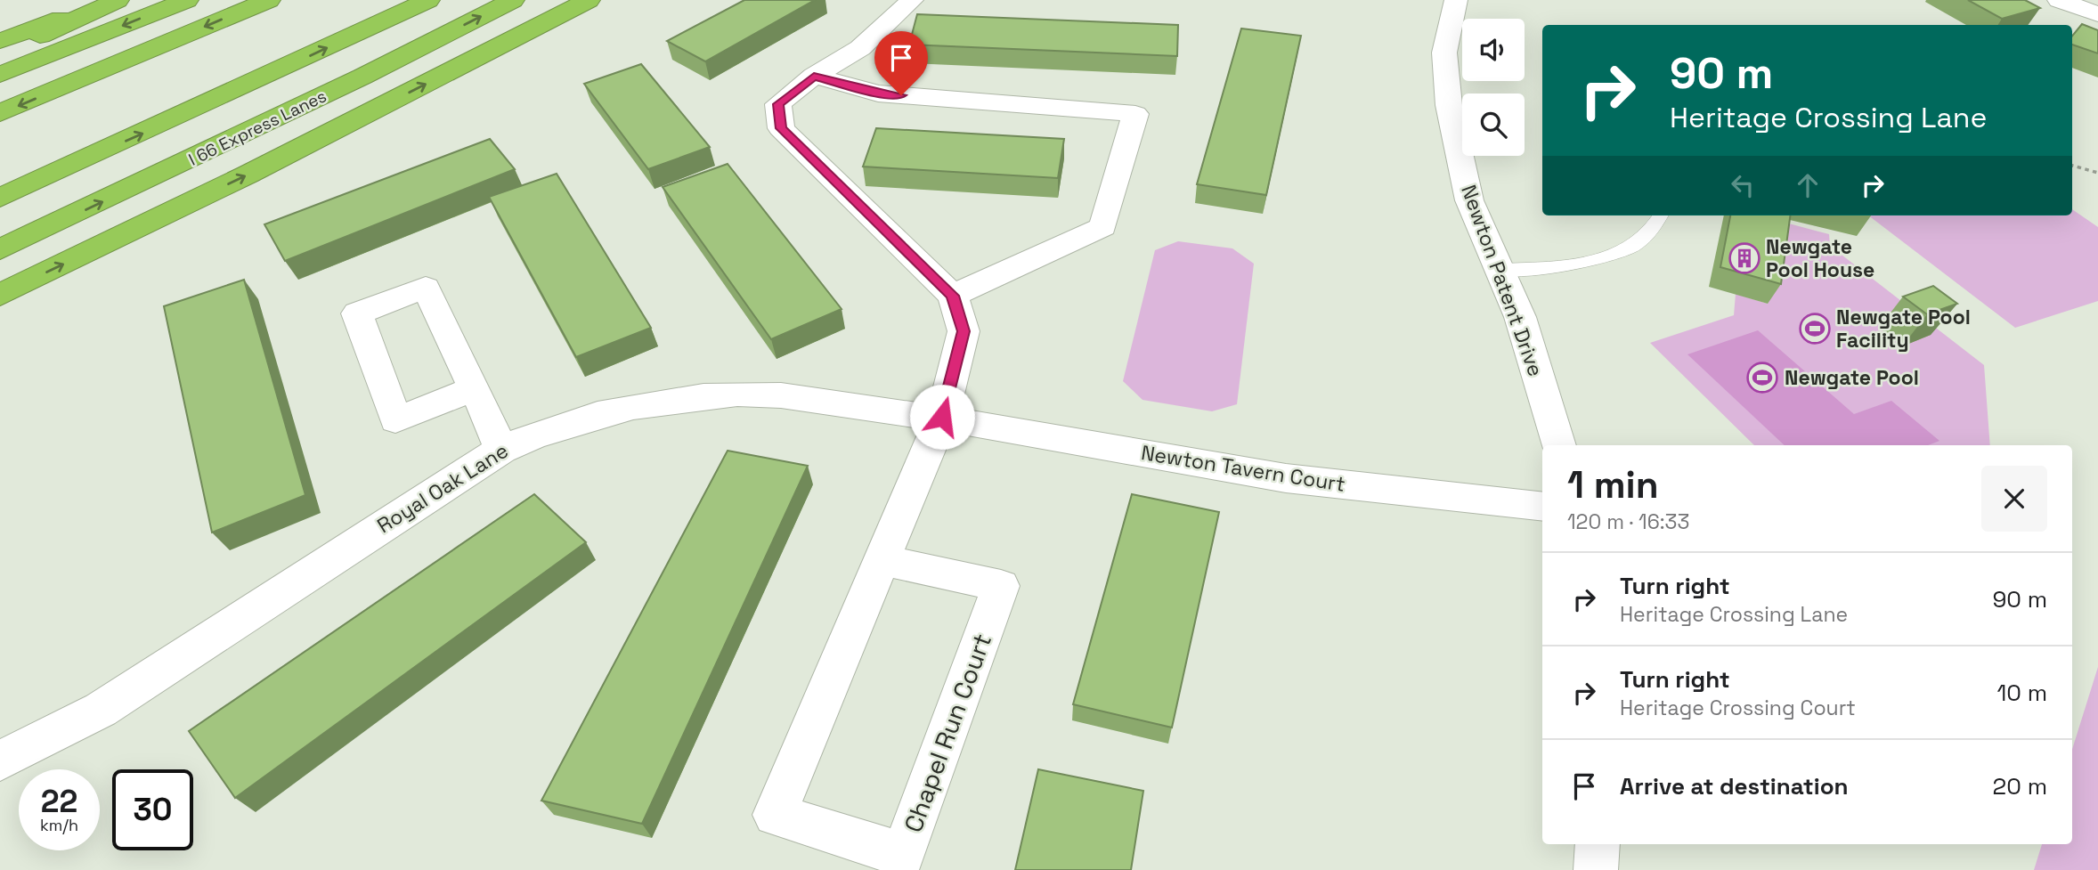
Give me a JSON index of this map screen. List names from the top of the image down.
{
  "streets": {
    "highway": ["I 66 Express Lanes"],
    "street": [
      "Newton Patent Drive",
      "Newton Tavern Court",
      "Royal Oak Lane",
      "Chapel Run Court"
    ]
  },
  "crossings": [
    ["Newton Tavern Court", "Royal Oak Lane"],
    ["Newton Tavern Court", "Chapel Run Court"],
    ["Royal Oak Lane", "Chapel Run Court"]
  ],
  "places": {
    "building": ["Newgate Pool House"],
    "sports": ["Newgate Pool Facility", "Newgate Pool"]
  },
  "page": {
    "turn": ["90 m", "Heritage Crossing Lane"],
    "heading": ["1 min", "120 m · 16:33"],
    "list": [
      {
        "name": "Turn right",
        "note": "Heritage Crossing Lane",
        "value": "90 m"
      },
      {
        "name": "Turn right",
        "note": "Heritage Crossing Court",
        "value": "10 m"
      },
      {
        "name": "Arrive at destination",
        "value": "20 m"
      }
    ],
    "speed": "22 km/h",
    "limit": "30"
  }
}
